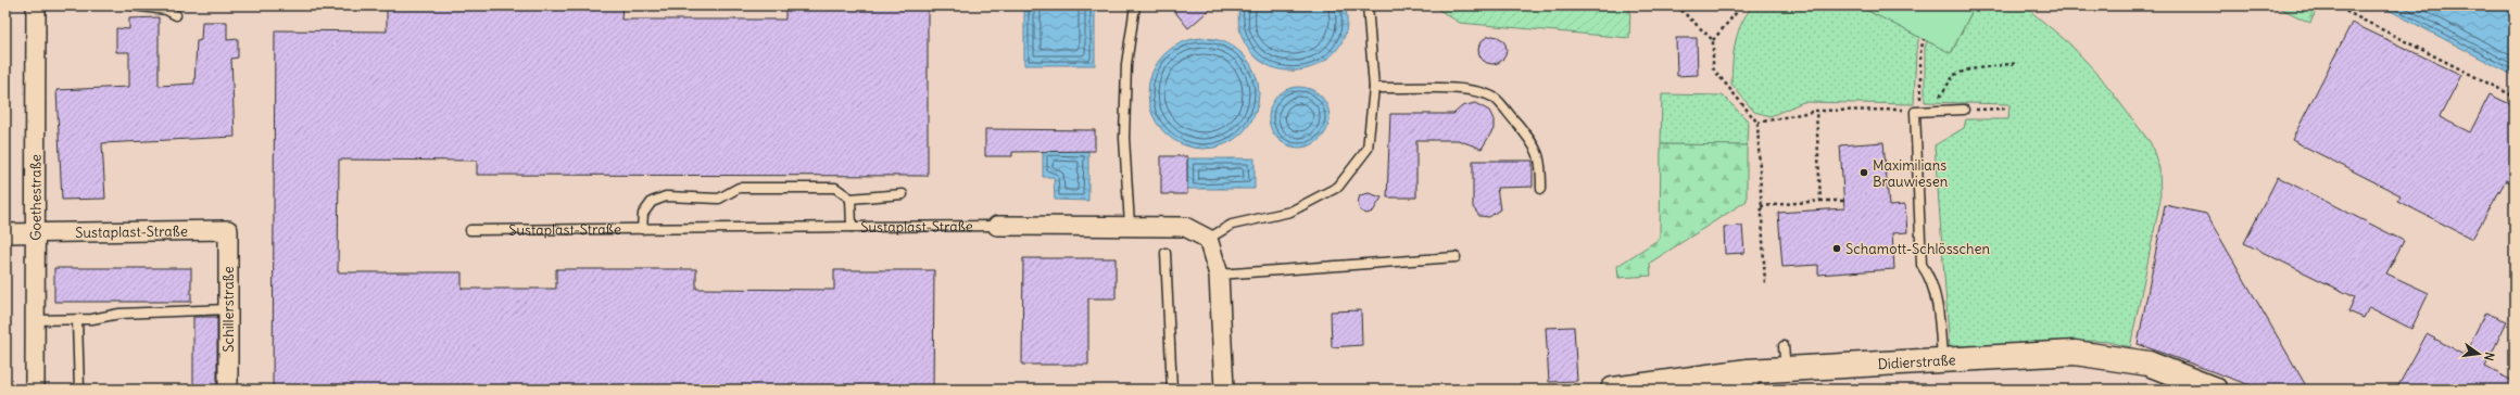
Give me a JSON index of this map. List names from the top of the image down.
{
  "streets": {
    "street": [
      "Goethestraße",
      "Sustaplast-Straße",
      "Schillerstraße",
      "Didierstraße"
    ]
  },
  "crossings": [
    ["Goethestraße", "Sustaplast-Straße"],
    ["Sustaplast-Straße", "Schillerstraße"]
  ],
  "places": ["Maximilians Brauwiesen", "Schamott-Schlösschen"],
  "north": "right"
}
